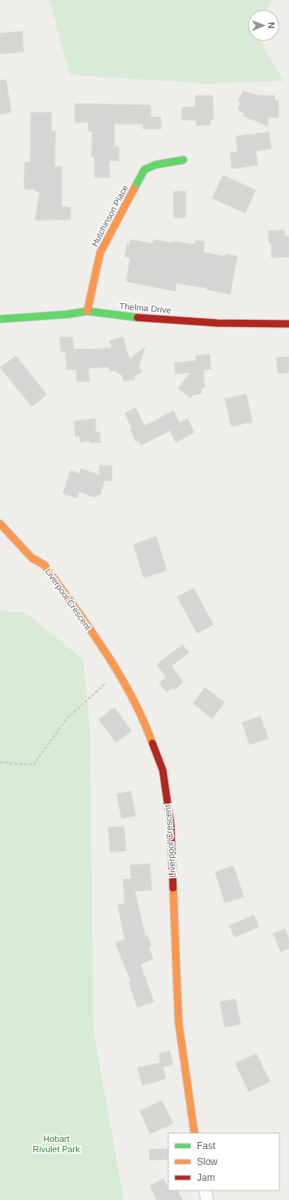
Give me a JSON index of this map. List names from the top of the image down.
{
  "streets": {
    "street": ["Hutchinson Place", "Thelma Drive", "Liverpool Crescent"]
  },
  "crossings": [
    ["Hutchinson Place", "Thelma Drive"]
  ],
  "parks": ["Hobart Rivulet Park"],
  "legend": ["Fast", "Slow", "Jam"],
  "north": "right"
}
